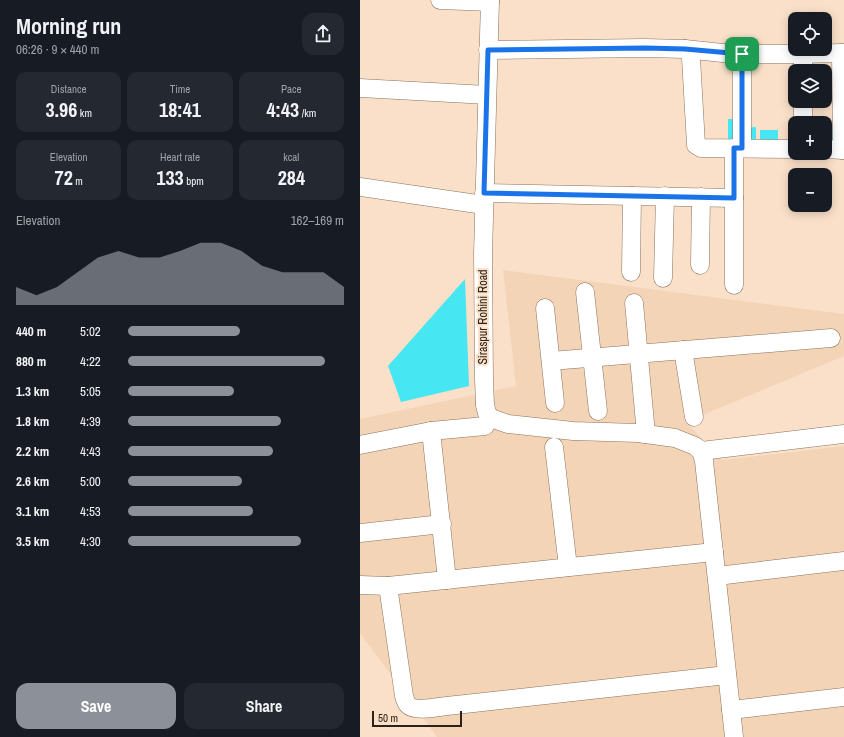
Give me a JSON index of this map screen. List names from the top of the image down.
{
  "streets": {
    "street": ["Siraspur Rohini Road"]
  },
  "scale_bar": "50 m",
  "page": {
    "heading": ["Morning run", "06:26 · 9 × 440 m"],
    "map_buttons": ["+", "−"],
    "stats": [
      ["Distance", "3.96 km"],
      ["Time", "18:41"],
      ["Pace", "4:43 /km"],
      ["Elevation", "72 m"],
      ["Heart rate", "133 bpm"],
      ["kcal", "284"]
    ],
    "chart": ["Elevation", "162–169 m"],
    "list": [
      {
        "name": "440 m",
        "note": "5:02"
      },
      {
        "name": "880 m",
        "note": "4:22"
      },
      {
        "name": "1.3 km",
        "note": "5:05"
      },
      {
        "name": "1.8 km",
        "note": "4:39"
      },
      {
        "name": "2.2 km",
        "note": "4:43"
      },
      {
        "name": "2.6 km",
        "note": "5:00"
      },
      {
        "name": "3.1 km",
        "note": "4:53"
      },
      {
        "name": "3.5 km",
        "note": "4:30"
      }
    ],
    "buttons": ["Save", "Share"],
    "scale": "50 m"
  }
}
